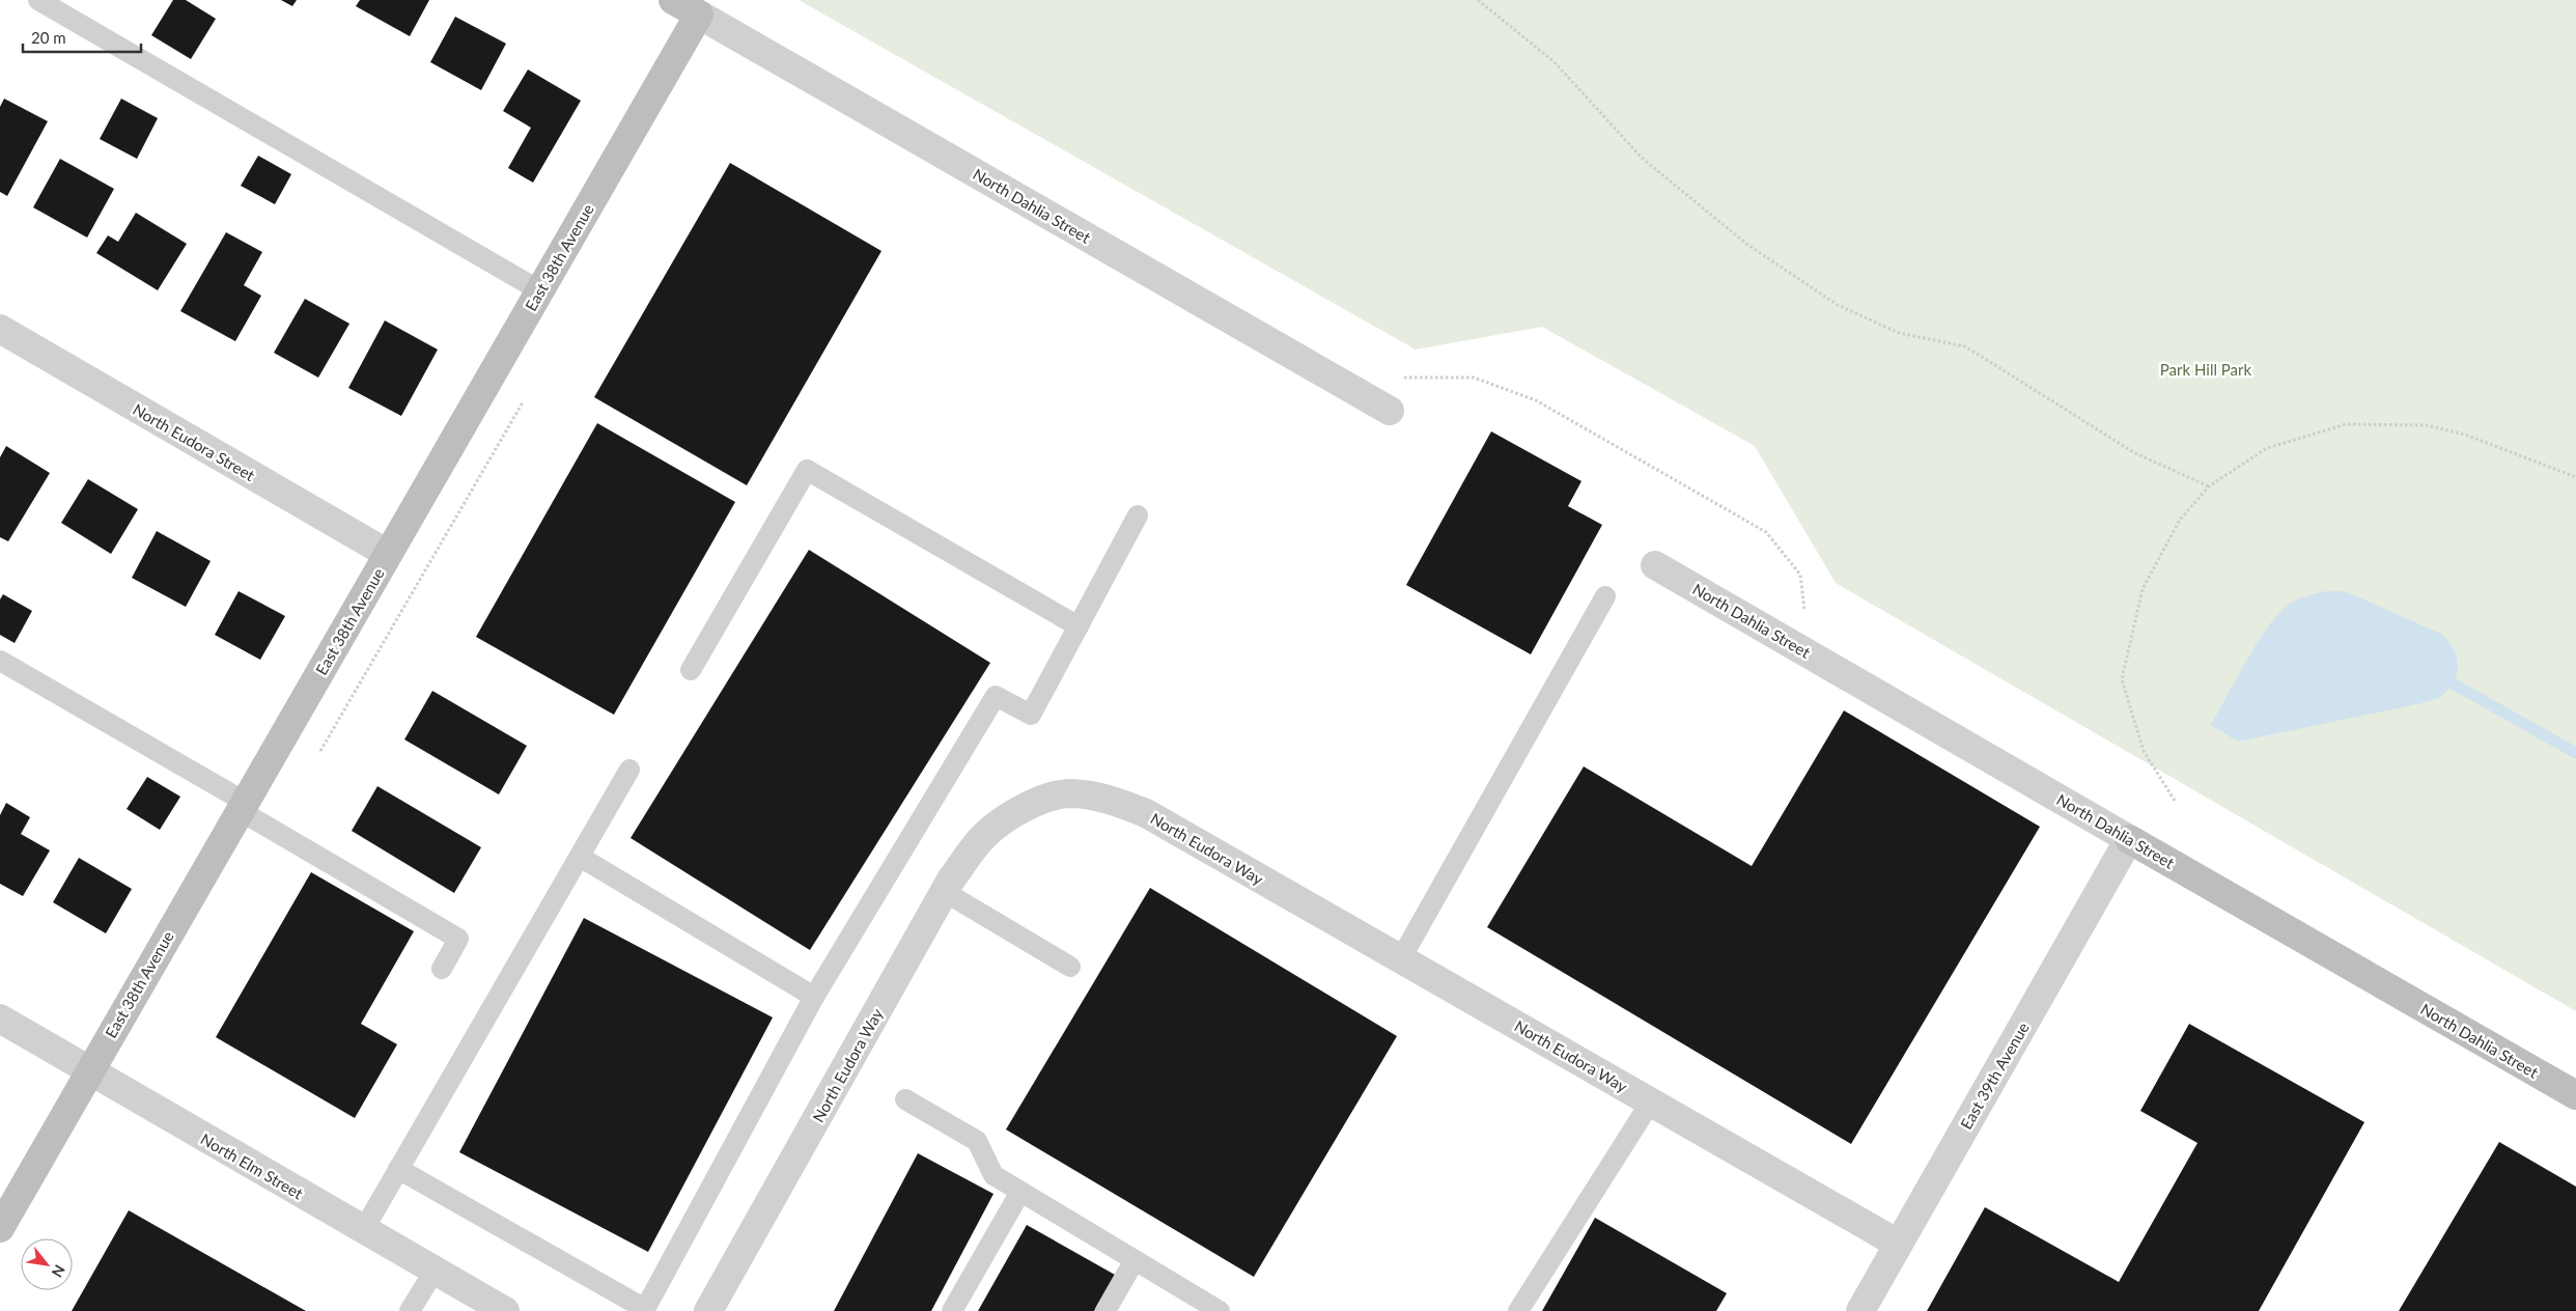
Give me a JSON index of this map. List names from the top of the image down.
{
  "streets": {
    "street": [
      "North Dahlia Street",
      "East 38th Avenue",
      "North Eudora Street",
      "North Eudora Way",
      "East 39th Avenue",
      "North Elm Street"
    ]
  },
  "crossings": [
    ["North Dahlia Street", "East 38th Avenue"],
    ["North Dahlia Street", "East 39th Avenue"],
    ["East 38th Avenue", "North Eudora Street"],
    ["East 38th Avenue", "North Elm Street"],
    ["North Eudora Way", "East 39th Avenue"]
  ],
  "parks": ["Park Hill Park"],
  "scale_bar": "20 m",
  "north": "bottom right"
}
